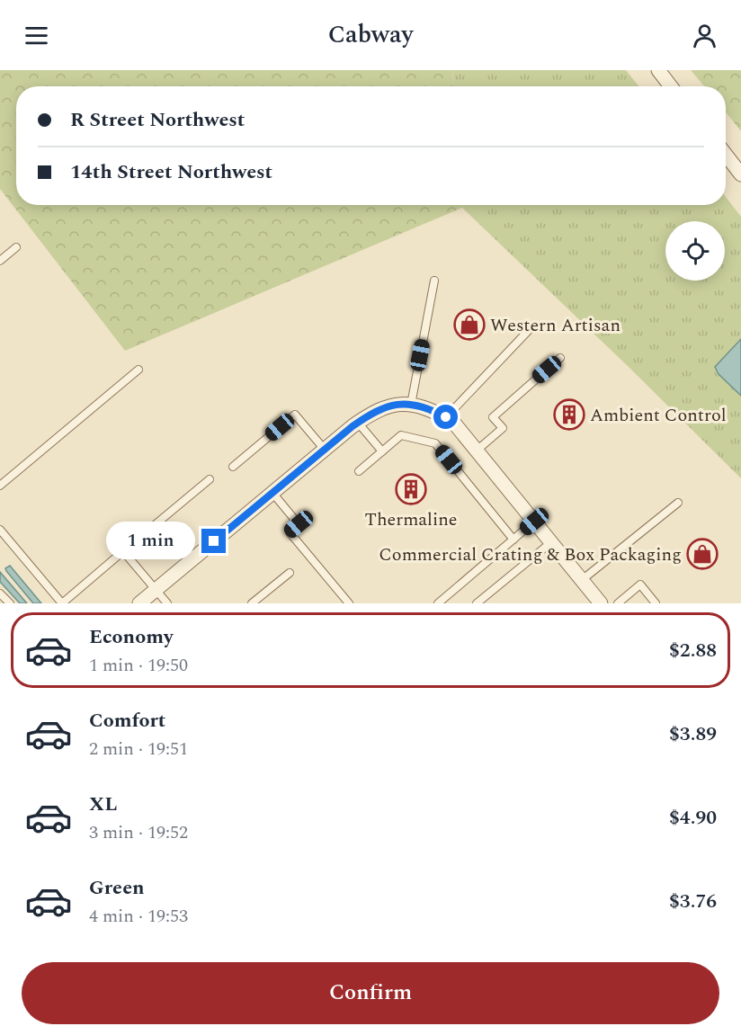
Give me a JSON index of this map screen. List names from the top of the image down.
{
  "places": {
    "shop": ["Western Artisan", "Commercial Crating & Box Packaging"],
    "building": ["Ambient Control", "Thermaline"]
  },
  "page": {
    "header": "Cabway",
    "banner": ["R Street Northwest", "14th Street Northwest"],
    "bubble": "1 min",
    "list": [
      {
        "name": "Economy",
        "note": "1 min · 19:50",
        "value": "$2.88"
      },
      {
        "name": "Comfort",
        "note": "2 min · 19:51",
        "value": "$3.89"
      },
      {
        "name": "XL",
        "note": "3 min · 19:52",
        "value": "$4.90"
      },
      {
        "name": "Green",
        "note": "4 min · 19:53",
        "value": "$3.76"
      }
    ],
    "buttons": "Confirm"
  }
}
